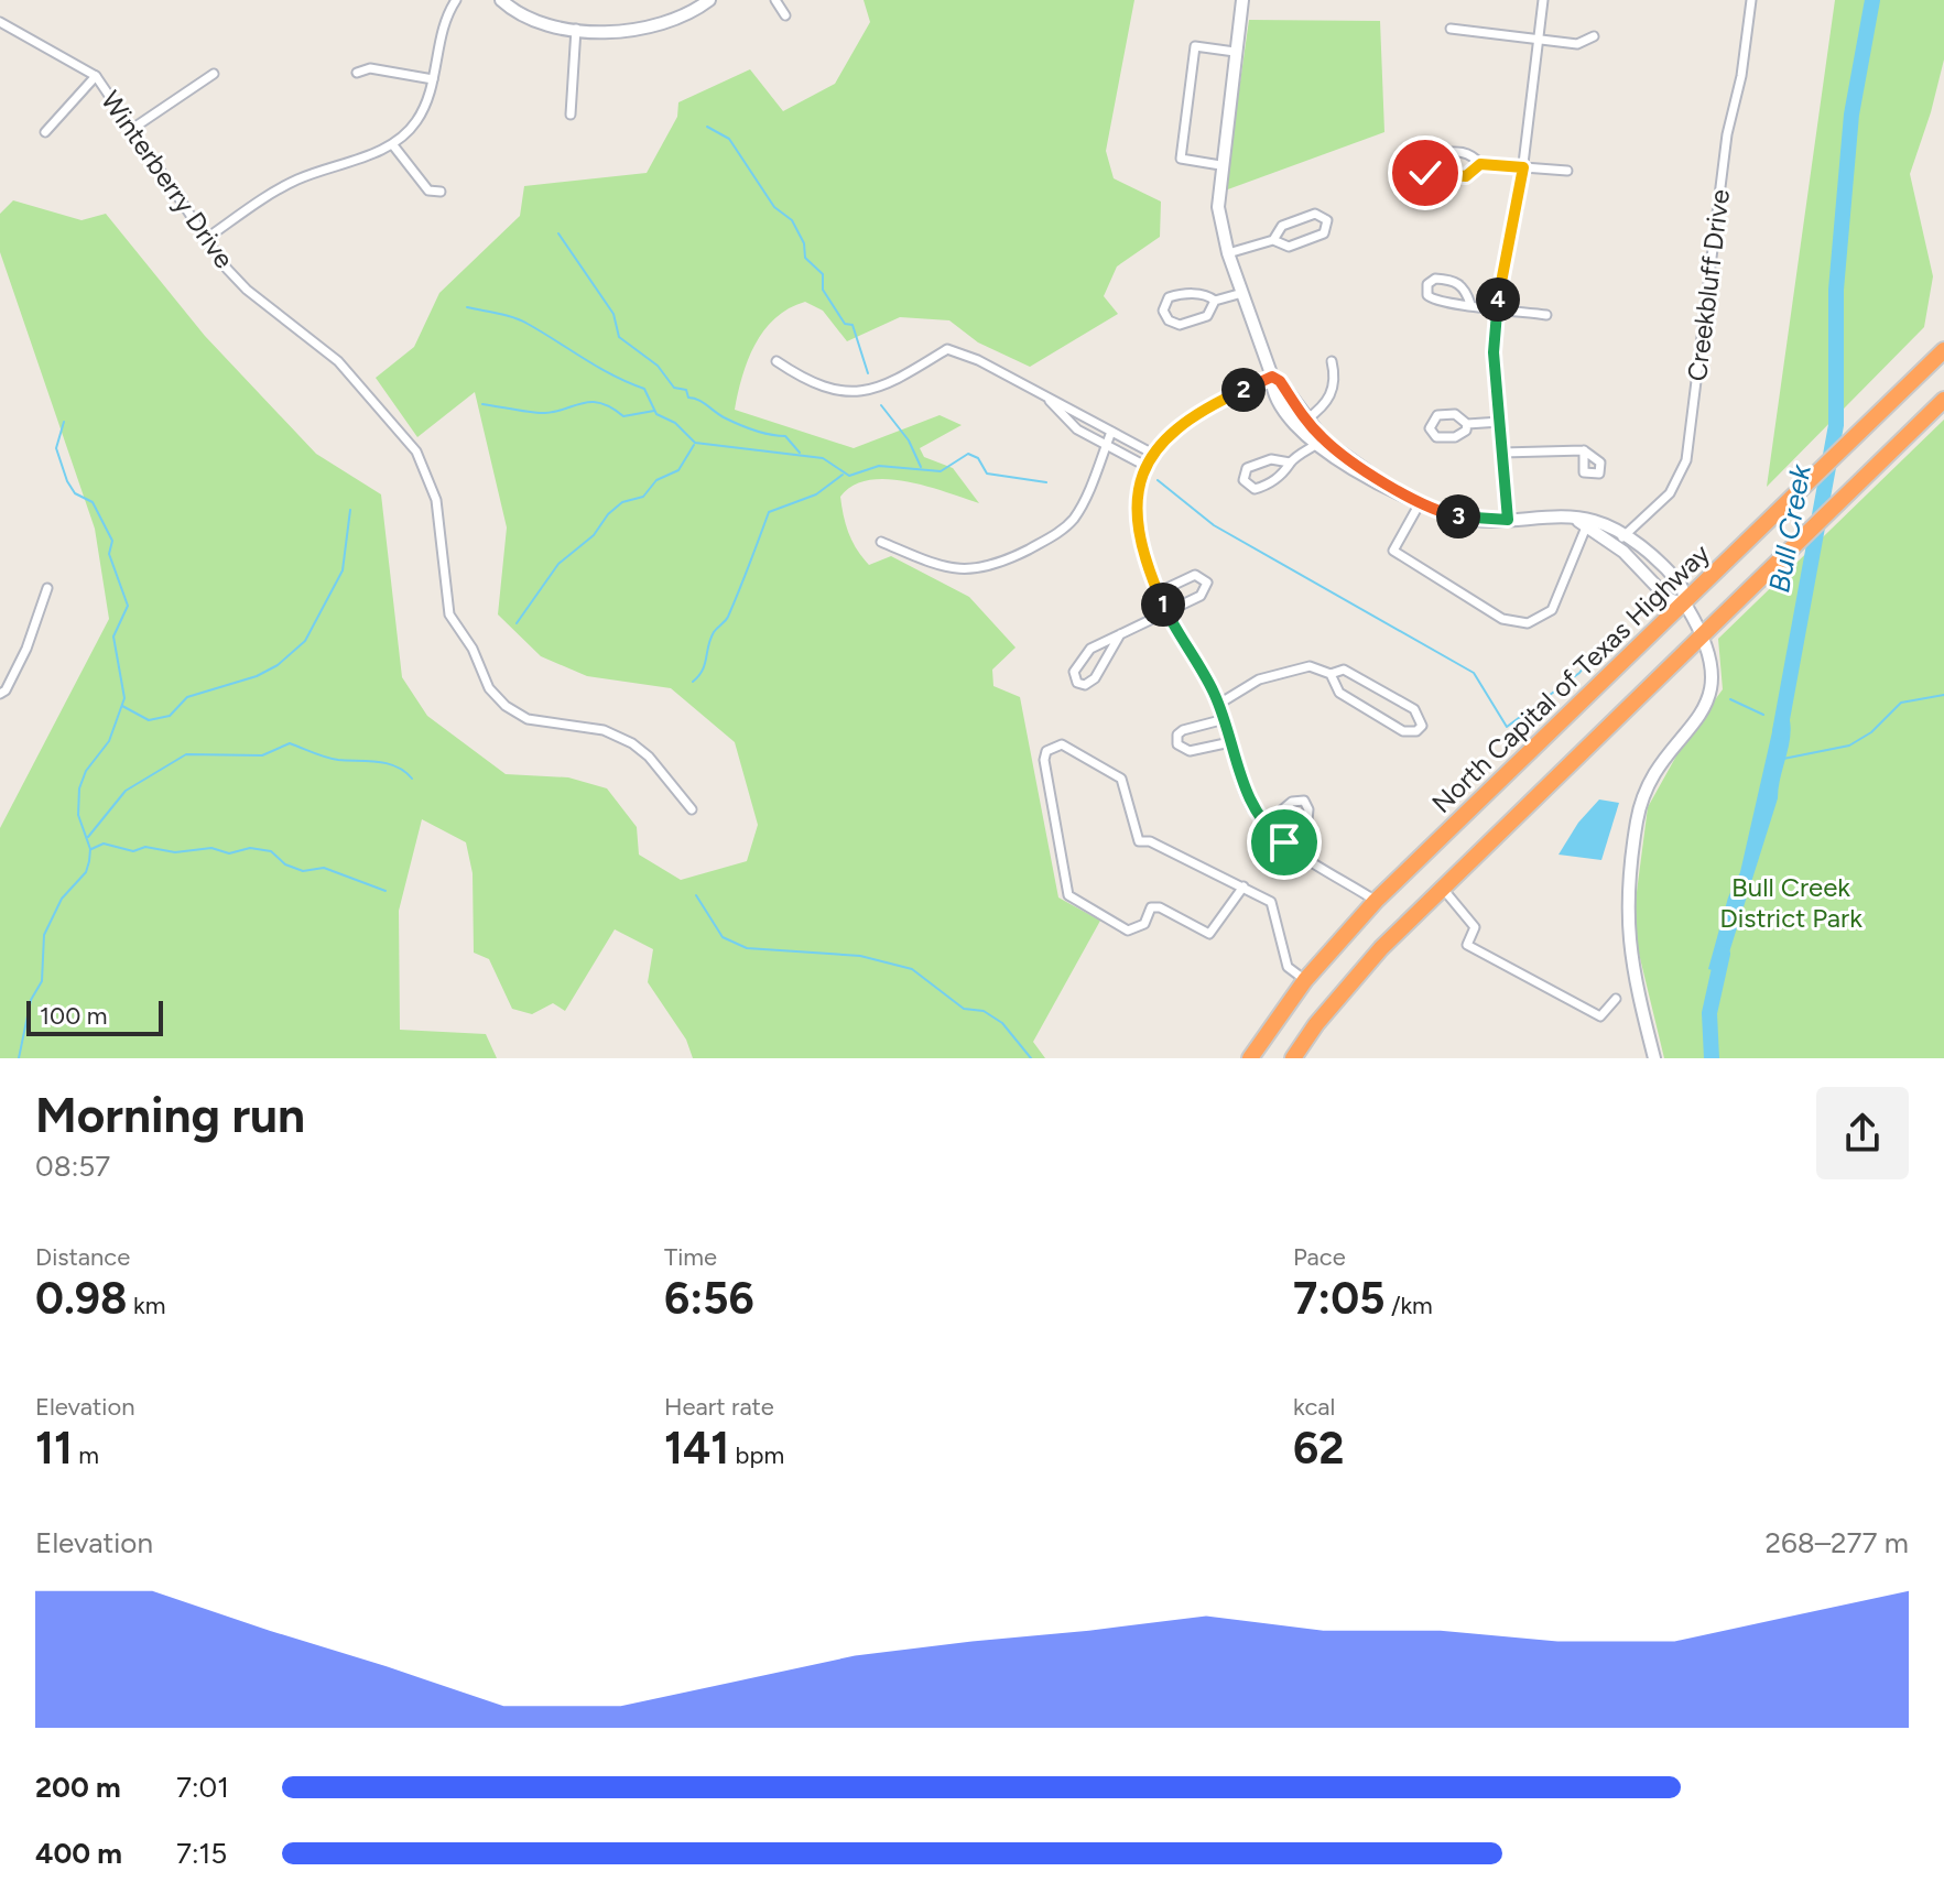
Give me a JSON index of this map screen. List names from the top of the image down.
{
  "streets": {
    "highway": ["North Capital of Texas Highway"],
    "street": ["Winterberry Drive", "Creekbluff Drive"]
  },
  "water": ["Bull Creek"],
  "parks": ["Bull Creek District Park"],
  "scale_bar": "100 m",
  "page": {
    "pins": [
      "4",
      "2",
      "3",
      "1"
    ],
    "scale": "100 m",
    "heading": ["Morning run", "08:57"],
    "stats": [
      ["Distance", "0.98 km"],
      ["Time", "6:56"],
      ["Pace", "7:05 /km"],
      ["Elevation", "11 m"],
      ["Heart rate", "141 bpm"],
      ["kcal", "62"]
    ],
    "chart": ["Elevation", "268–277 m"],
    "list": [
      {
        "name": "200 m",
        "note": "7:01"
      },
      {
        "name": "400 m",
        "note": "7:15"
      }
    ]
  }
}
